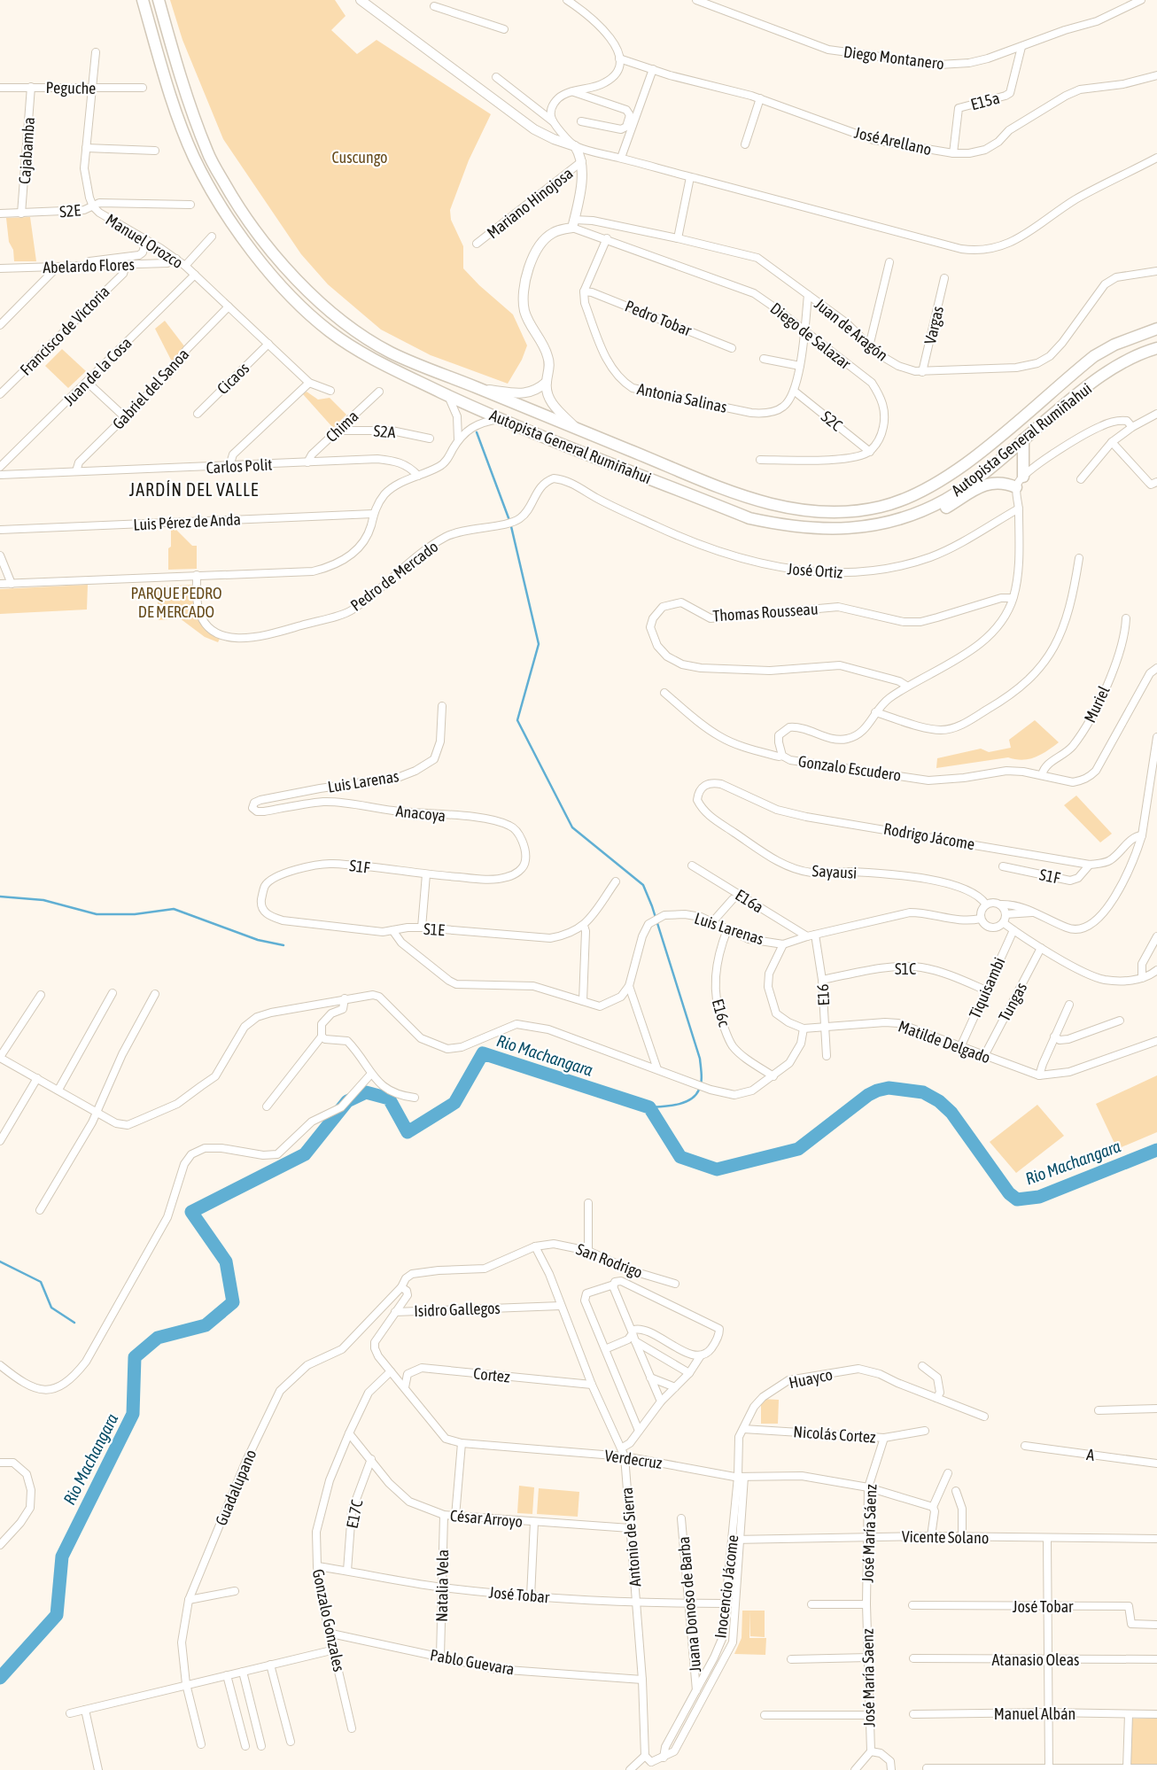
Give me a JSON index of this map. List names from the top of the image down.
{
  "streets": {
    "highway": ["Autopista General Rumiñahui"],
    "street": [
      "Diego Montanero",
      "Peguche",
      "E15a",
      "José Arellano",
      "Cajabamba",
      "Mariano Hinojosa",
      "S2E",
      "Manuel Orozco",
      "Abelardo Flores",
      "Pedro Tobar",
      "Vargas",
      "Juan de Aragón",
      "Francisco de Victoria",
      "Diego de Salazar",
      "Juan de la Cosa",
      "Cicaos",
      "Gabriel del Sanoa",
      "Antonia Salinas",
      "S2C",
      "Chima",
      "S2A",
      "Carlos Polit",
      "Luis Pérez de Anda",
      "José Ortiz",
      "Pedro de Mercado",
      "Thomas Rousseau",
      "Muriel",
      "Gonzalo Escudero",
      "Luis Larenas",
      "Anacoya",
      "Rodrigo Jácome",
      "S1F",
      "Sayausi",
      "E16a",
      "S1E",
      "S1C",
      "Tiquisambi",
      "E16",
      "Tungas",
      "E16c",
      "Matilde Delgado",
      "San Rodrigo",
      "Isidro Gallegos",
      "Cortez",
      "Huayco",
      "Nicolás Cortez",
      "A",
      "Verdecruz",
      "Guadalupano",
      "E17C",
      "César Arroyo",
      "José María Sáenz",
      "Antonio de Sierra",
      "Vicente Solano",
      "Natalia Vela",
      "Inocencio Jácome",
      "José Tobar",
      "Juana Donoso de Barba",
      "Gonzalo Gonzales",
      "Atanasio Oleas",
      "Pablo Guevara",
      "José María Saenz",
      "Manuel Albán"
    ]
  },
  "crossings": [
    ["Diego Montanero", "E15a"],
    ["Peguche", "Cajabamba"],
    ["Peguche", "Manuel Orozco"],
    ["E15a", "José Arellano"],
    ["Cajabamba", "S2E"],
    ["Mariano Hinojosa", "Juan de Aragón"],
    ["Mariano Hinojosa", "Diego de Salazar"],
    ["S2E", "Manuel Orozco"],
    ["Manuel Orozco", "Abelardo Flores"],
    ["Manuel Orozco", "Juan de la Cosa"],
    ["Manuel Orozco", "Cicaos"],
    ["Manuel Orozco", "Gabriel del Sanoa"],
    ["Abelardo Flores", "Francisco de Victoria"],
    ["Pedro Tobar", "Antonia Salinas"],
    ["Vargas", "Juan de Aragón"],
    ["Juan de Aragón", "Diego de Salazar"],
    ["Juan de Aragón", "Antonia Salinas"],
    ["Diego de Salazar", "Antonia Salinas"],
    ["Diego de Salazar", "S2C"],
    ["Gabriel del Sanoa", "Carlos Polit"],
    ["Antonia Salinas", "S2C"],
    ["Chima", "S2A"],
    ["Chima", "Carlos Polit"],
    ["José Ortiz", "Pedro de Mercado"],
    ["José Ortiz", "Gonzalo Escudero"],
    ["Thomas Rousseau", "Gonzalo Escudero"],
    ["Muriel", "Gonzalo Escudero"],
    ["Luis Larenas", "Anacoya"],
    ["Luis Larenas", "Sayausi"],
    ["Luis Larenas", "E16a"],
    ["Luis Larenas", "E16"],
    ["Luis Larenas", "E16c"],
    ["Anacoya", "S1F"],
    ["Rodrigo Jácome", "S1F"],
    ["Rodrigo Jácome", "Sayausi"],
    ["S1F", "S1E"],
    ["S1C", "Tiquisambi"],
    ["S1C", "E16"],
    ["Tiquisambi", "Matilde Delgado"],
    ["E16", "Matilde Delgado"],
    ["Tungas", "Matilde Delgado"],
    ["San Rodrigo", "Guadalupano"],
    ["San Rodrigo", "Antonio de Sierra"],
    ["Isidro Gallegos", "Verdecruz"],
    ["Isidro Gallegos", "Antonio de Sierra"],
    ["Cortez", "Verdecruz"],
    ["Cortez", "Antonio de Sierra"],
    ["Huayco", "Nicolás Cortez"],
    ["Huayco", "Inocencio Jácome"],
    ["Nicolás Cortez", "José María Sáenz"],
    ["Nicolás Cortez", "Inocencio Jácome"],
    ["Verdecruz", "José María Sáenz"],
    ["Verdecruz", "Antonio de Sierra"],
    ["Verdecruz", "Inocencio Jácome"],
    ["Verdecruz", "Gonzalo Gonzales"],
    ["E17C", "César Arroyo"],
    ["E17C", "José Tobar"],
    ["César Arroyo", "Antonio de Sierra"],
    ["César Arroyo", "Natalia Vela"],
    ["César Arroyo", "Gonzalo Gonzales"],
    ["José María Sáenz", "Vicente Solano"],
    ["José María Sáenz", "José María Saenz"],
    ["Antonio de Sierra", "José Tobar"],
    ["Antonio de Sierra", "Pablo Guevara"],
    ["Vicente Solano", "Inocencio Jácome"],
    ["Natalia Vela", "José Tobar"],
    ["Natalia Vela", "Pablo Guevara"],
    ["Inocencio Jácome", "José Tobar"],
    ["Inocencio Jácome", "Juana Donoso de Barba"],
    ["José Tobar", "Juana Donoso de Barba"],
    ["José Tobar", "Gonzalo Gonzales"],
    ["Gonzalo Gonzales", "Pablo Guevara"]
  ],
  "districts": ["JARDÍN DEL VALLE"],
  "water": ["Rio Machangara"],
  "parks": ["Cuscungo", "PARQUE PEDRO DE MERCADO"]
}
